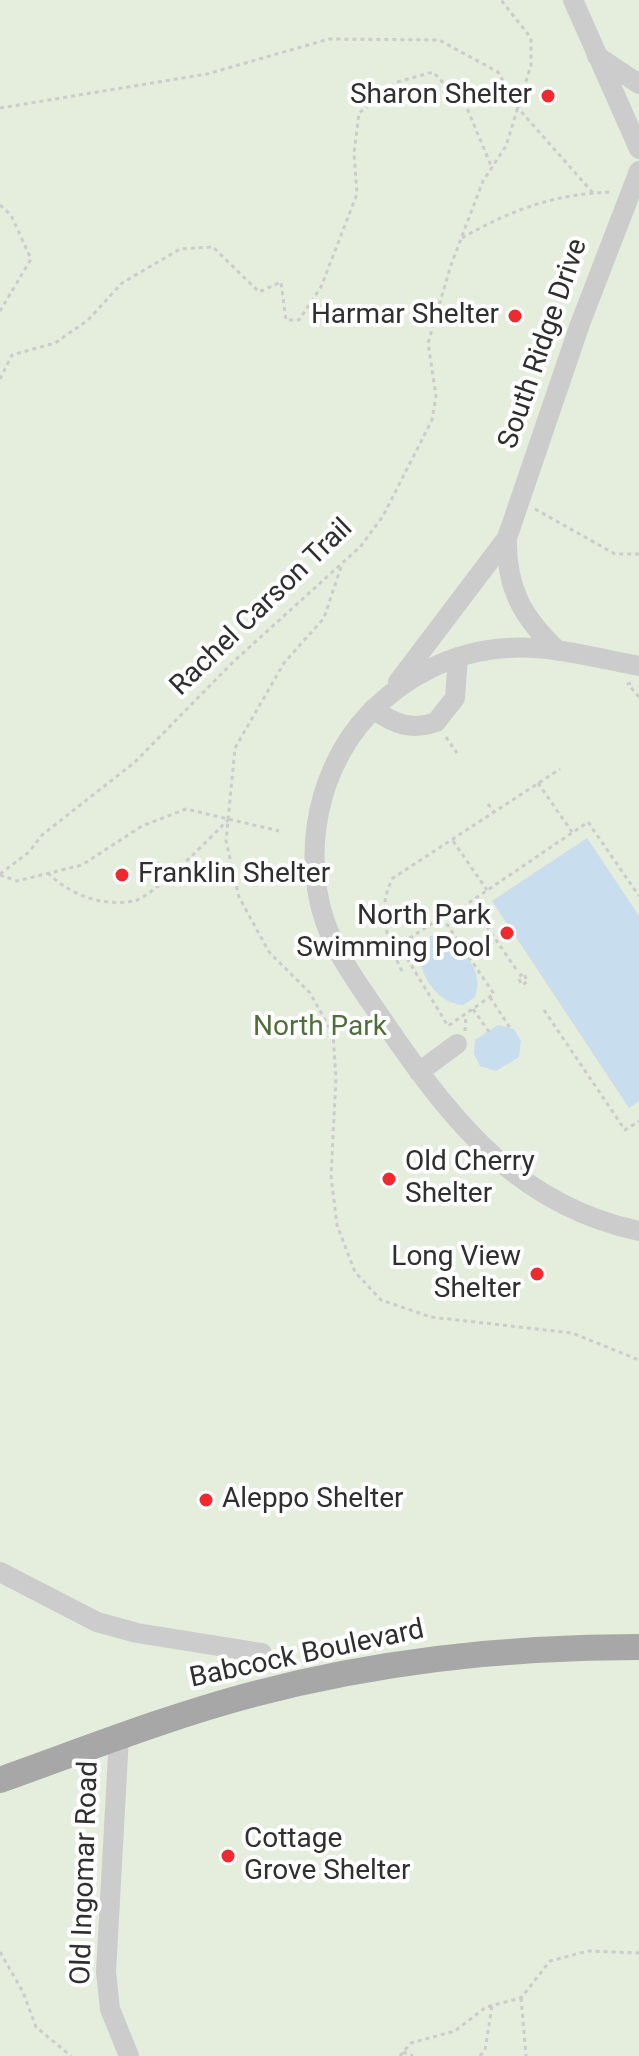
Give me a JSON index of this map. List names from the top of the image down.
{
  "streets": {
    "main road": ["Babcock Boulevard"],
    "street": ["South Ridge Drive", "Old Ingomar Road"],
    "path": ["Rachel Carson Trail"]
  },
  "crossings": [
    ["Babcock Boulevard", "Old Ingomar Road"]
  ],
  "parks": ["North Park"],
  "places": [
    "Sharon Shelter",
    "Harmar Shelter",
    "Franklin Shelter",
    "North Park Swimming Pool",
    "Old Cherry Shelter",
    "Long View Shelter",
    "Aleppo Shelter",
    "Cottage Grove Shelter"
  ]
}
